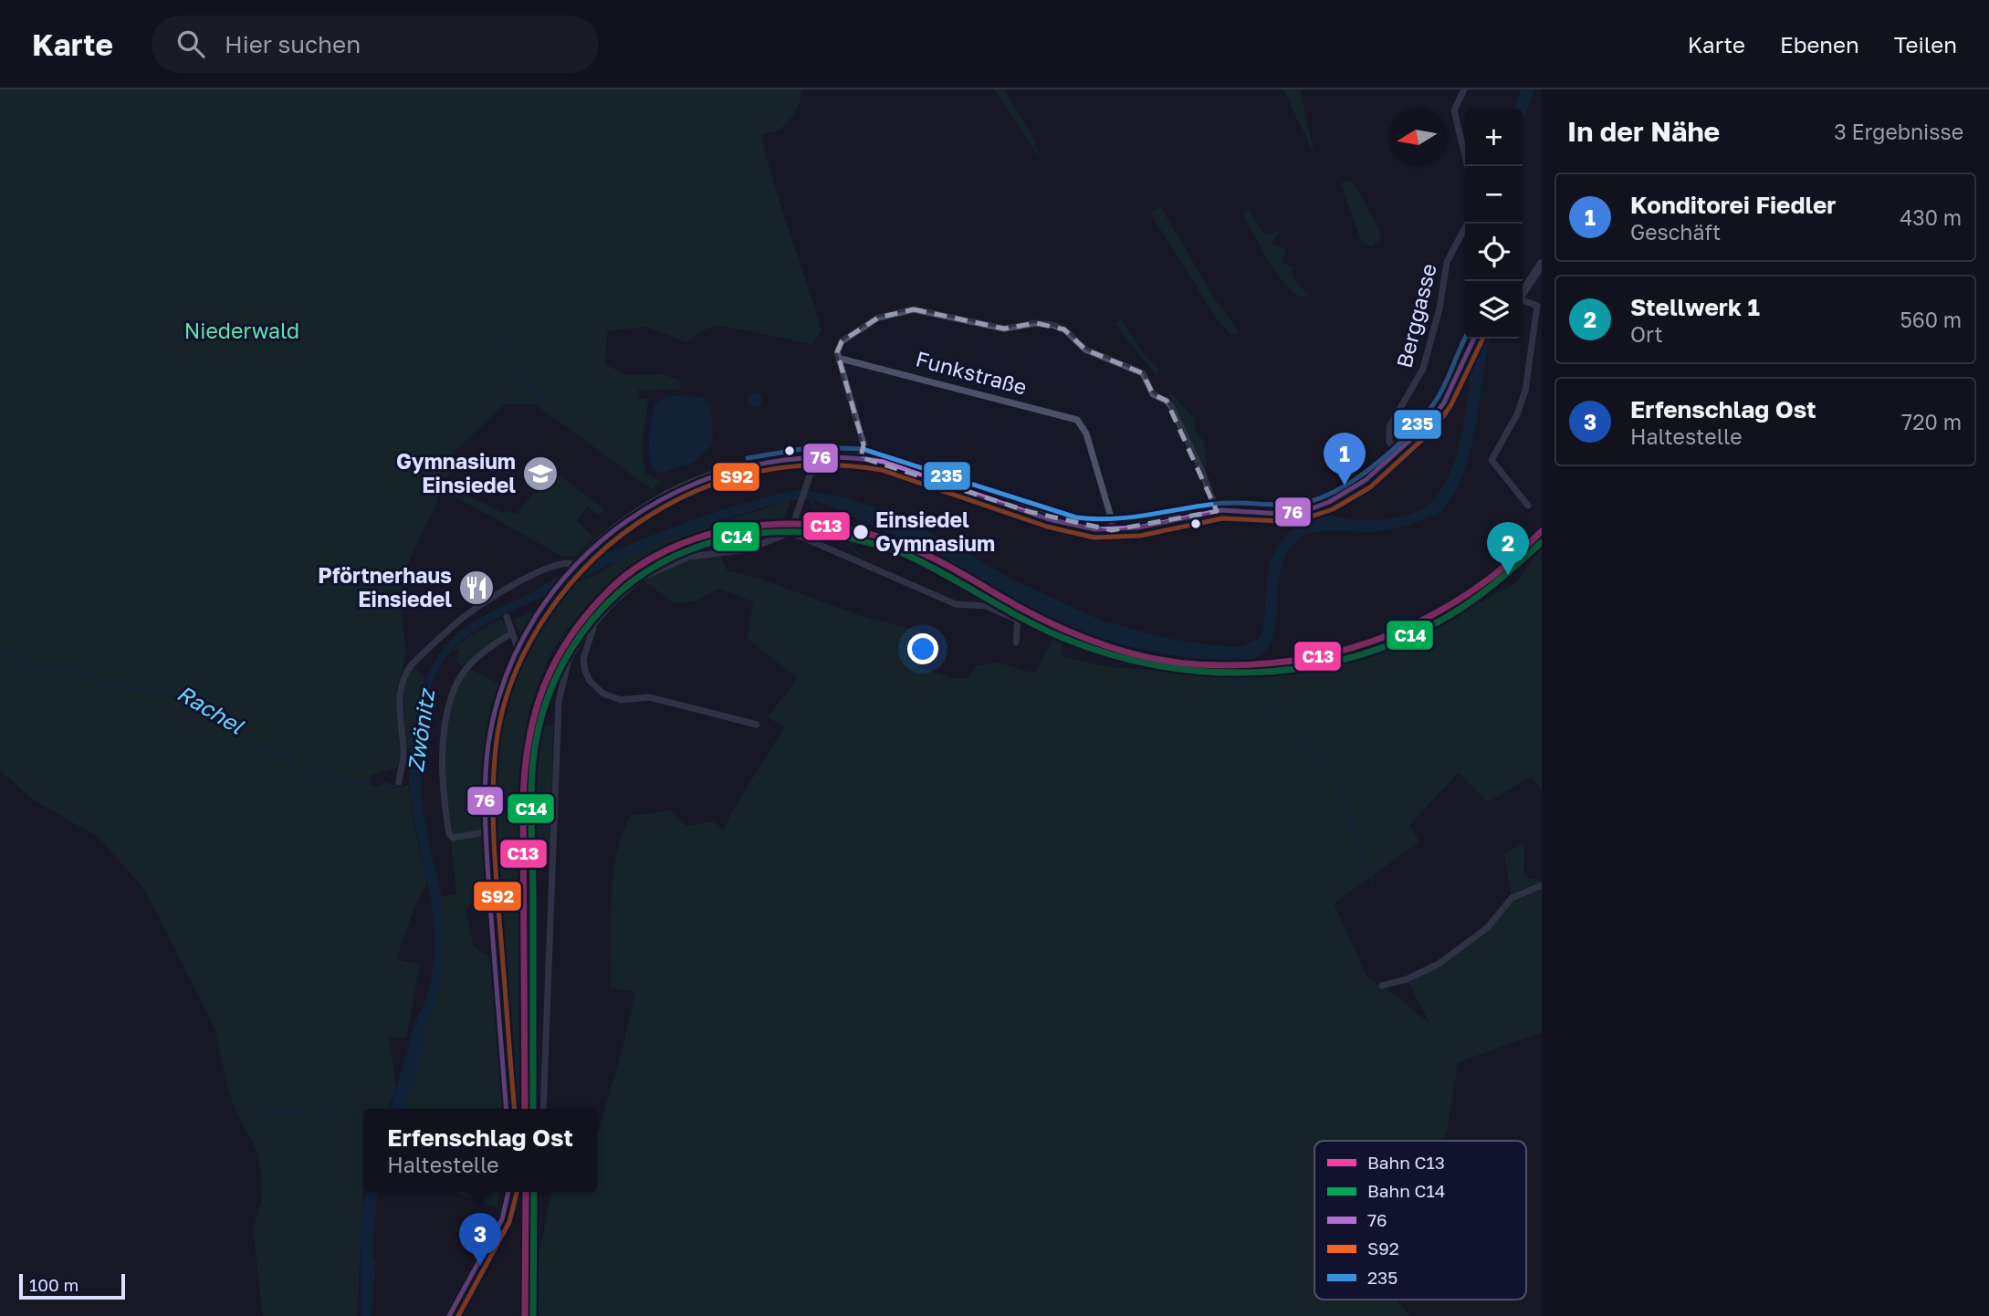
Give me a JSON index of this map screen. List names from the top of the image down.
{
  "streets": {
    "street": ["Berggasse", "Funkstraße"]
  },
  "water": ["Rachel", "Zwönitz"],
  "parks": ["Niederwald"],
  "places": {
    "school or university": ["Gymnasium Einsiedel"],
    "other": ["Einsiedel Gymnasium"],
    "restaurant": ["Pförtnerhaus Einsiedel"]
  },
  "lines": [
    "transit line 235",
    "transit line 76",
    "transit line S92",
    "rail line C13",
    "rail line C14"
  ],
  "legend": [
    "Bahn C13",
    "Bahn C14",
    "76",
    "S92",
    "235"
  ],
  "scale_bar": "100 m",
  "north": "left",
  "page": {
    "header": "Karte",
    "search": "Hier suchen",
    "nav": ["Karte", "Ebenen", "Teilen"],
    "heading": ["In der Nähe", "3 Ergebnisse"],
    "map_buttons": ["+", "−"],
    "list": [
      {
        "mark": "1",
        "name": "Konditorei Fiedler",
        "note": "Geschäft",
        "value": "430 m"
      },
      {
        "mark": "2",
        "name": "Stellwerk 1",
        "note": "Ort",
        "value": "560 m"
      },
      {
        "mark": "3",
        "name": "Erfenschlag Ost",
        "note": "Haltestelle",
        "value": "720 m"
      }
    ],
    "pins": ["1", "2", "3"],
    "popup": ["Erfenschlag Ost", "Haltestelle"],
    "scale": "100 m"
  }
}
